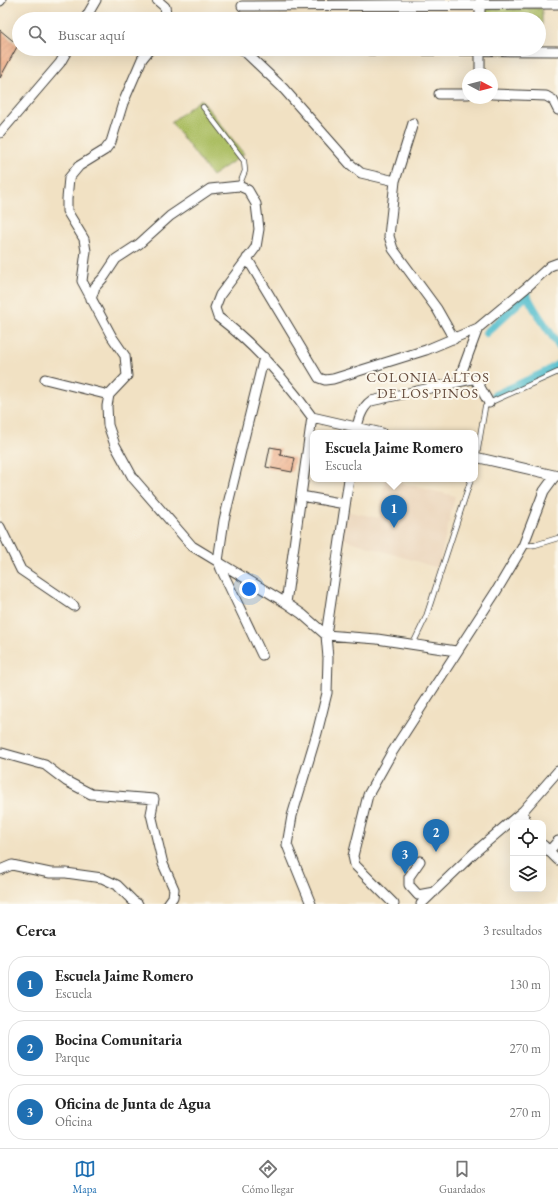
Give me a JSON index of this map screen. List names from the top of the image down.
{
  "districts": ["COLONIA ALTOS DE LOS PINOS"],
  "north": "right",
  "page": {
    "search": "Buscar aquí",
    "popup": ["Escuela Jaime Romero", "Escuela"],
    "pins": ["1", "2", "3"],
    "heading": ["Cerca", "3 resultados"],
    "list": [
      {
        "mark": "1",
        "name": "Escuela Jaime Romero",
        "note": "Escuela",
        "value": "130 m"
      },
      {
        "mark": "2",
        "name": "Bocina Comunitaria",
        "note": "Parque",
        "value": "270 m"
      },
      {
        "mark": "3",
        "name": "Oficina de Junta de Agua",
        "note": "Oficina",
        "value": "270 m"
      }
    ],
    "nav": ["Mapa", "Cómo llegar", "Guardados"]
  }
}
